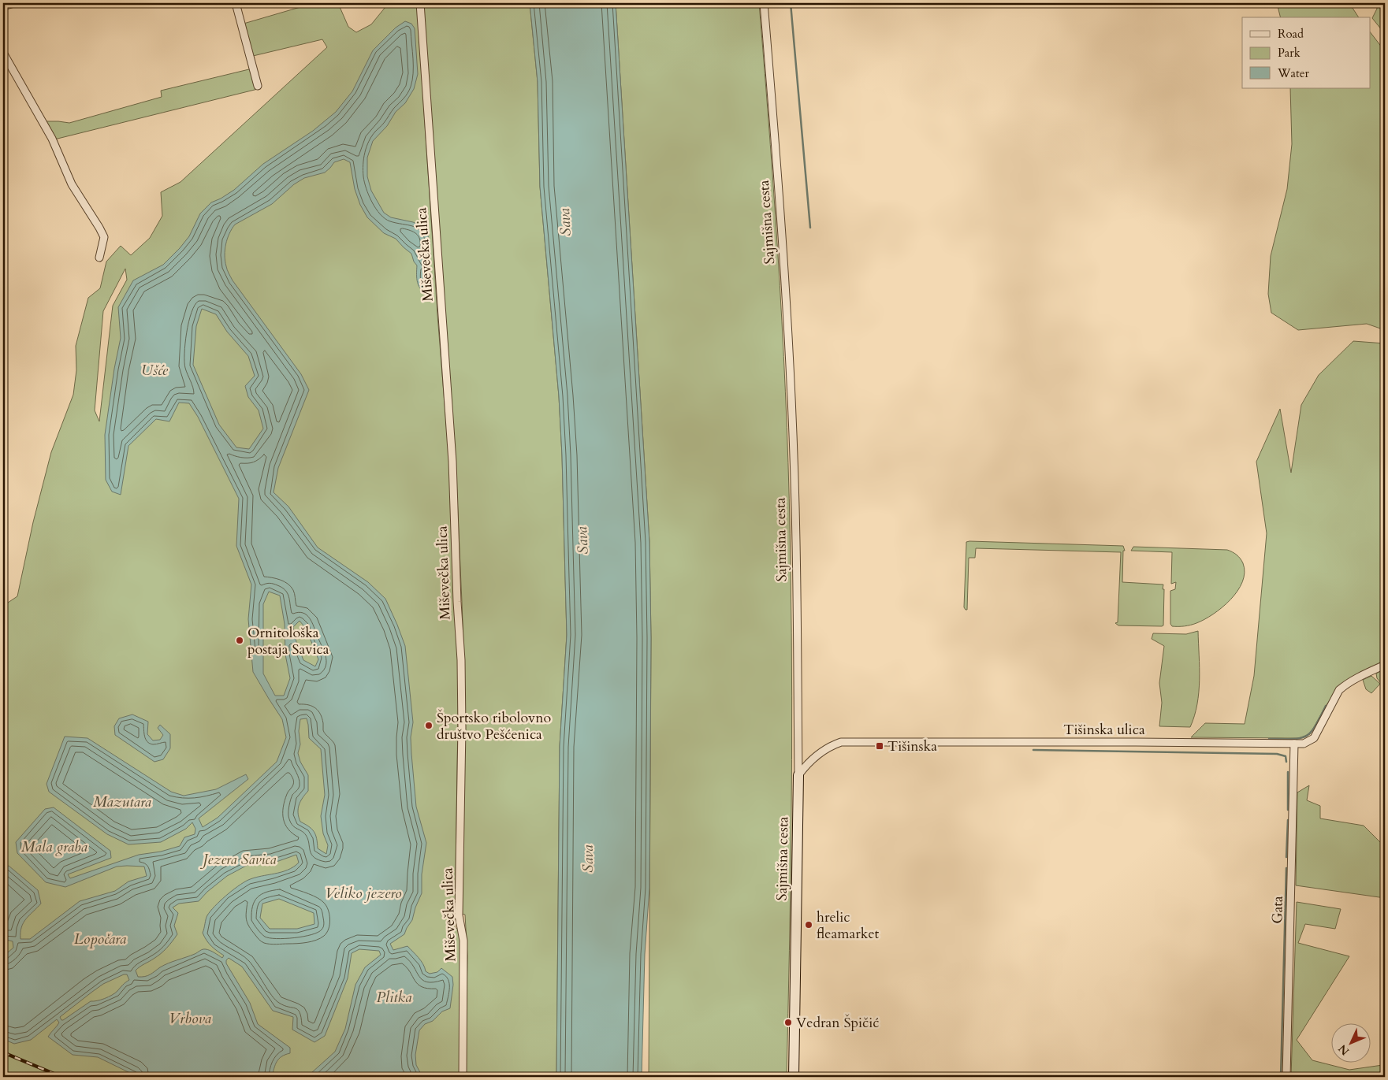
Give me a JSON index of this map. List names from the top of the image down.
{
  "streets": {
    "street": [
      "Sajmišna cesta",
      "Miševečka ulica",
      "Tišinska ulica",
      "Gata"
    ]
  },
  "crossings": [
    ["Sajmišna cesta", "Tišinska ulica"],
    ["Tišinska ulica", "Gata"]
  ],
  "water": [
    "Sava",
    "Ušće",
    "Mazutara",
    "Mala graba",
    "Veliko jezero",
    "Lopočara",
    "Plitka",
    "Vrbova"
  ],
  "parks": ["Jezera Savica"],
  "places": {
    "other": [
      "Ornitološka postaja Savica",
      "Športsko ribolovno društvo Pešćenica",
      "hrelic fleamarket",
      "Vedran Špičić"
    ],
    "transit": ["Tišinska"]
  },
  "legend": ["Road", "Park", "Water"],
  "north": "bottom left"
}
